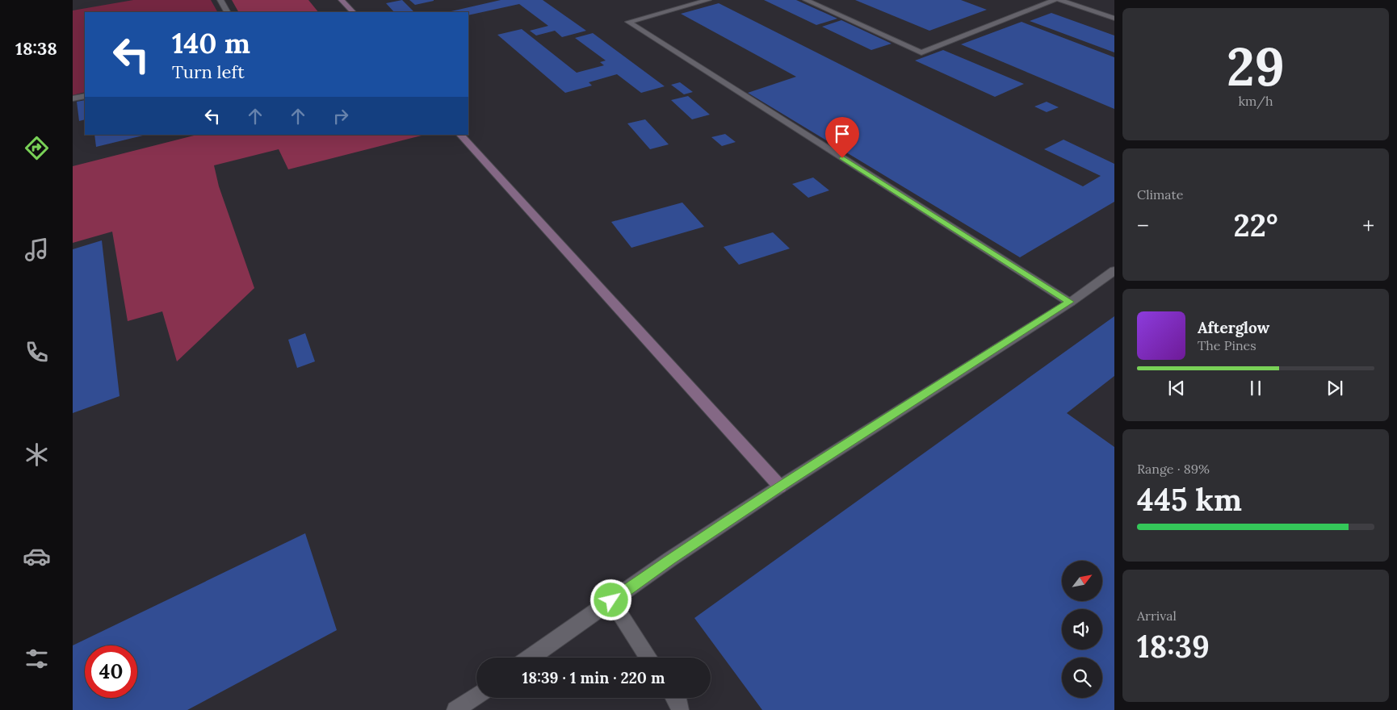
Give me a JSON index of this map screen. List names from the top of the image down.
{
  "north": "top right",
  "page": {
    "tabs": "18:38",
    "tile": [
      ["29", "km/h"],
      "Climate",
      ["Range · 89%", "445 km"],
      ["Arrival", "18:39"]
    ],
    "turn": ["140 m", "Turn left"],
    "heat": ["−", "22°", "+"],
    "song": ["Afterglow", "The Pines"],
    "limit": "40",
    "trip": "18:39 · 1 min · 220 m"
  }
}
